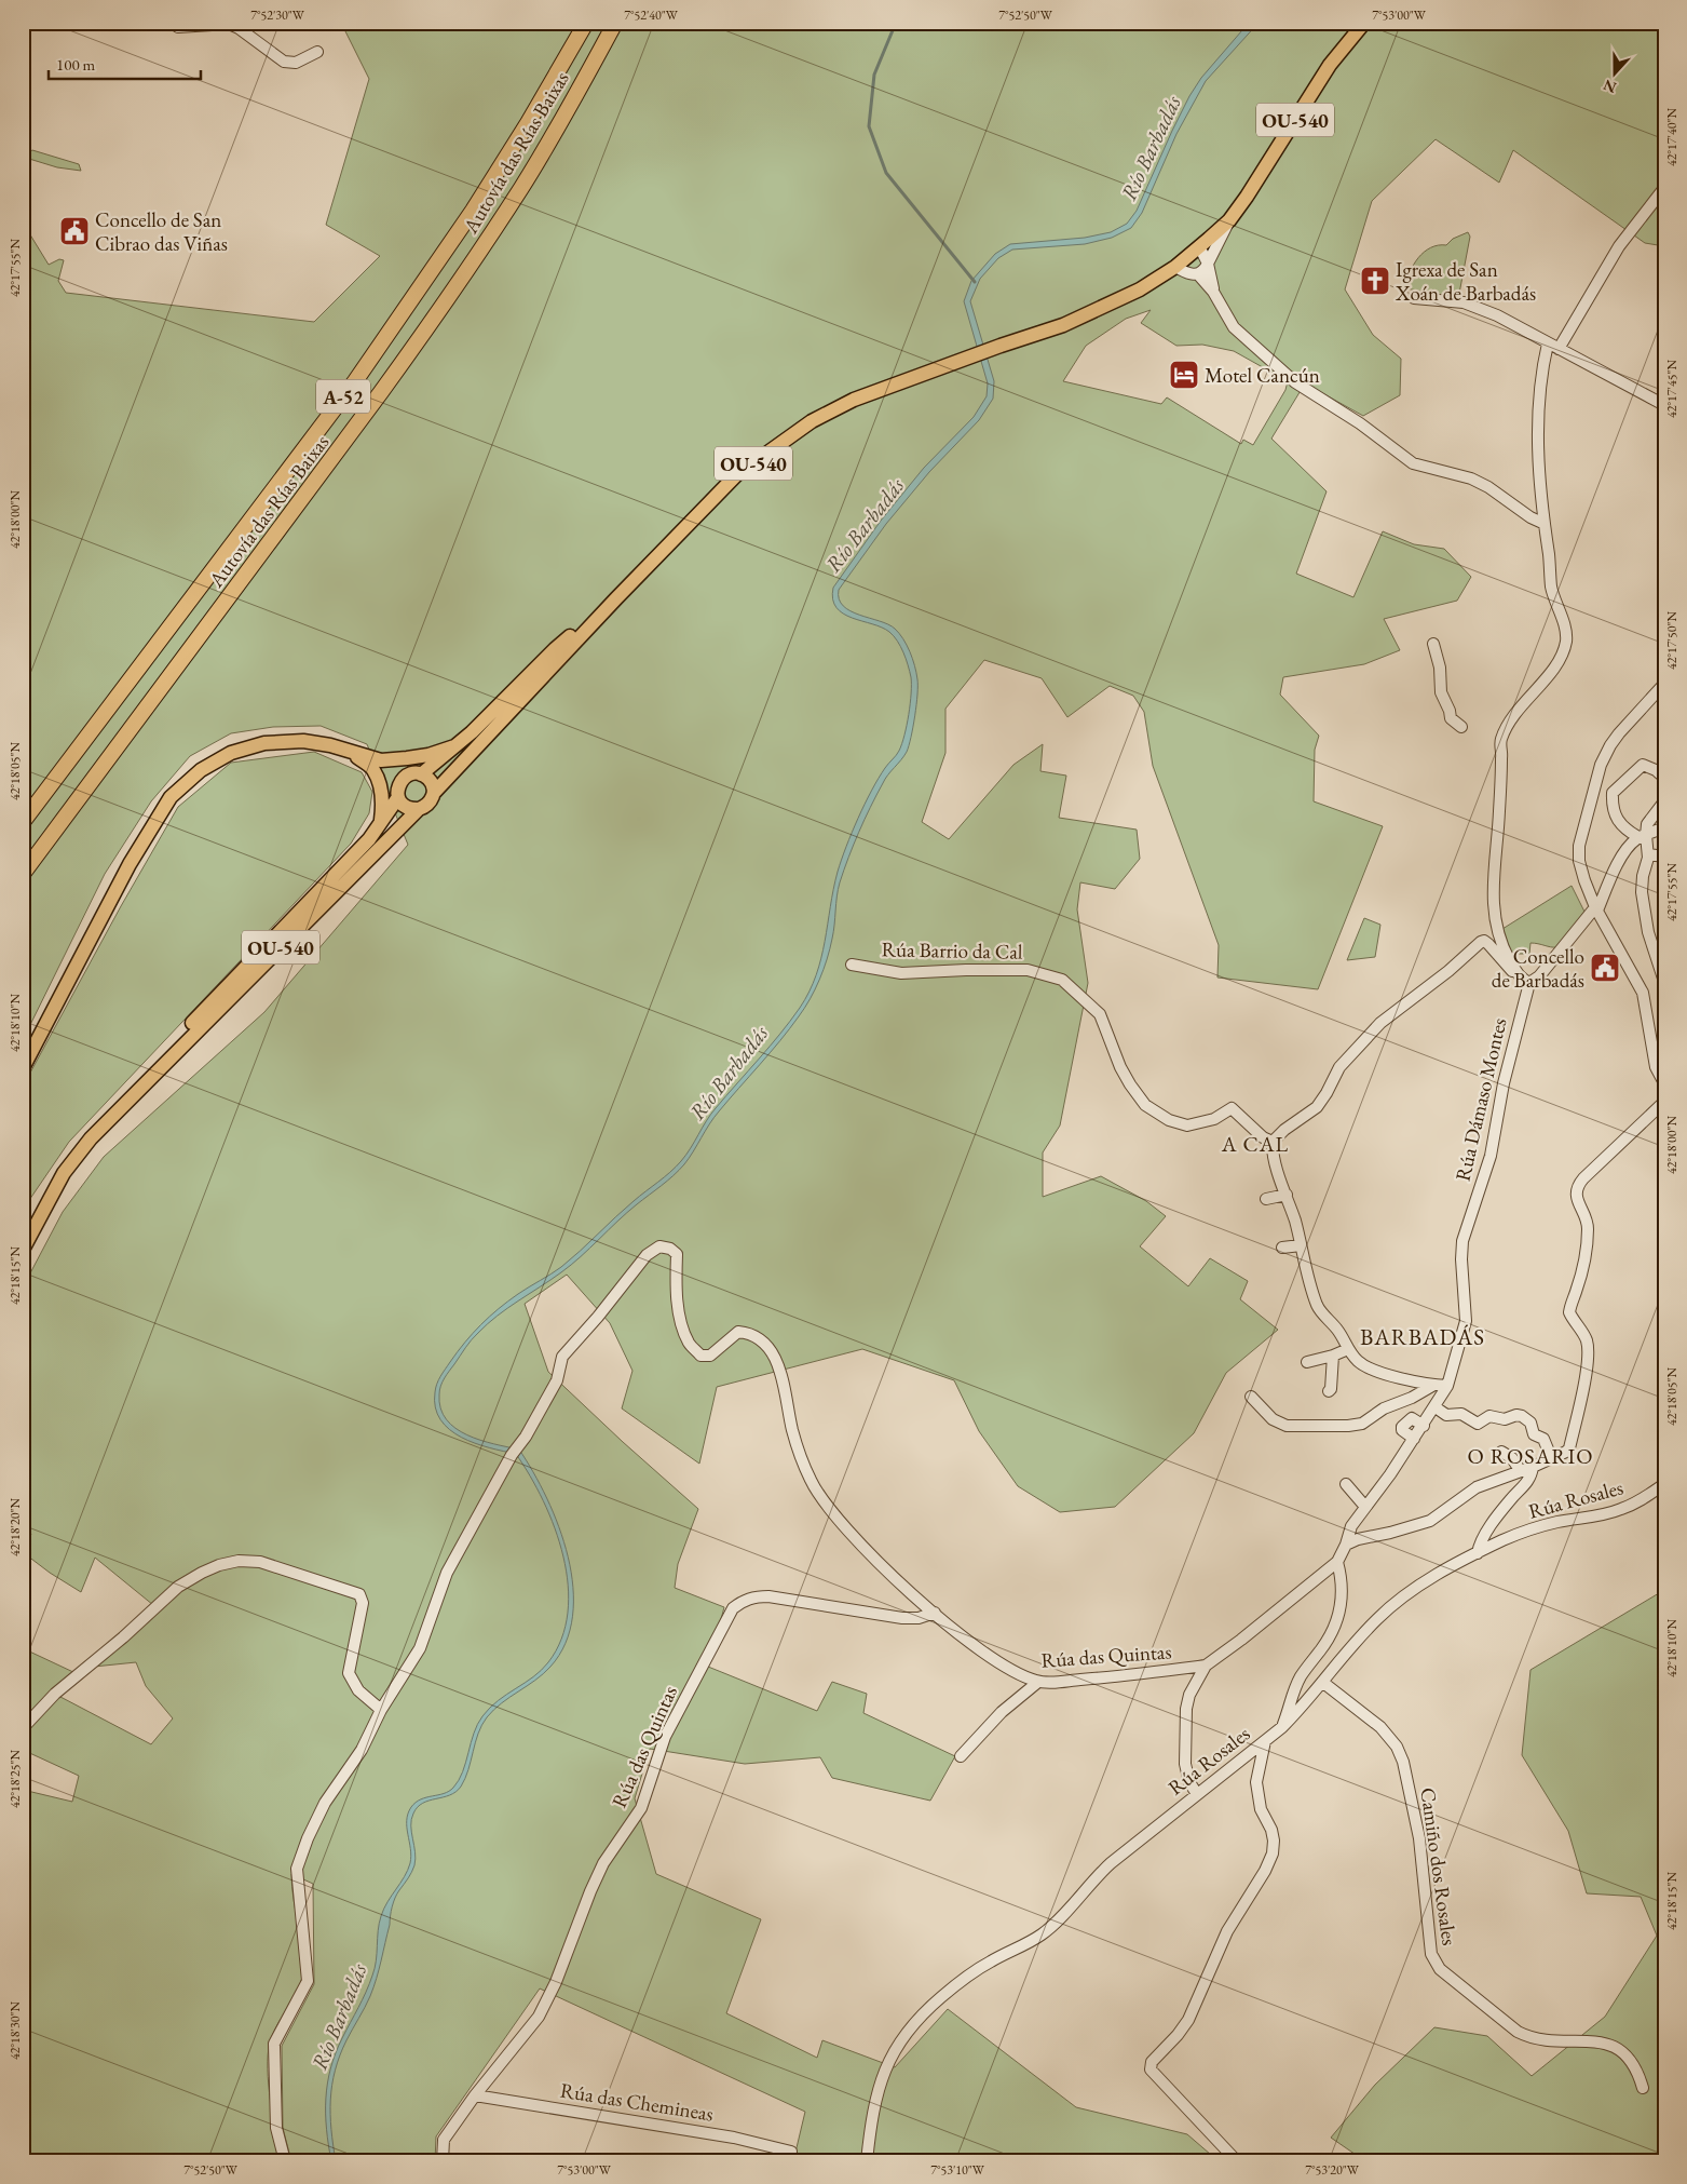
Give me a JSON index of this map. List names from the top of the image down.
{
  "streets": {
    "highway": ["Autovía das Rías Baixas", "A-52"],
    "main road": ["OU-540"],
    "street": [
      "Rúa Barrio da Cal",
      "Rúa Dámaso Montes",
      "Rúa Rosales",
      "Rúa das Quintas",
      "Camiño dos Rosales",
      "Rúa das Chemineas"
    ]
  },
  "crossings": [
    ["Rúa Rosales", "Camiño dos Rosales"],
    ["Rúa das Quintas", "Rúa das Chemineas"]
  ],
  "districts": ["A CAL", "BARBADÁS", "O ROSARIO"],
  "water": ["Río Barbadás"],
  "places": {
    "public building": ["Concello de San Cibrao das Viñas", "Concello de Barbadás"],
    "church": ["Igrexa de San Xoán de Barbadás"],
    "hotel": ["Motel Cancún"]
  },
  "scale_bar": "100 m",
  "north": "bottom",
  "coordinates": [
    "7°52'30\"W",
    "7°52'40\"W",
    "7°52'50\"W",
    "7°53'00\"W",
    "42°17'40\"N",
    "42°17'55\"N",
    "42°17'45\"N",
    "42°18'00\"N",
    "42°17'50\"N",
    "42°18'05\"N",
    "42°18'10\"N",
    "42°18'15\"N",
    "42°18'20\"N",
    "42°18'25\"N",
    "42°18'30\"N",
    "7°53'10\"W",
    "7°53'20\"W"
  ]
}
